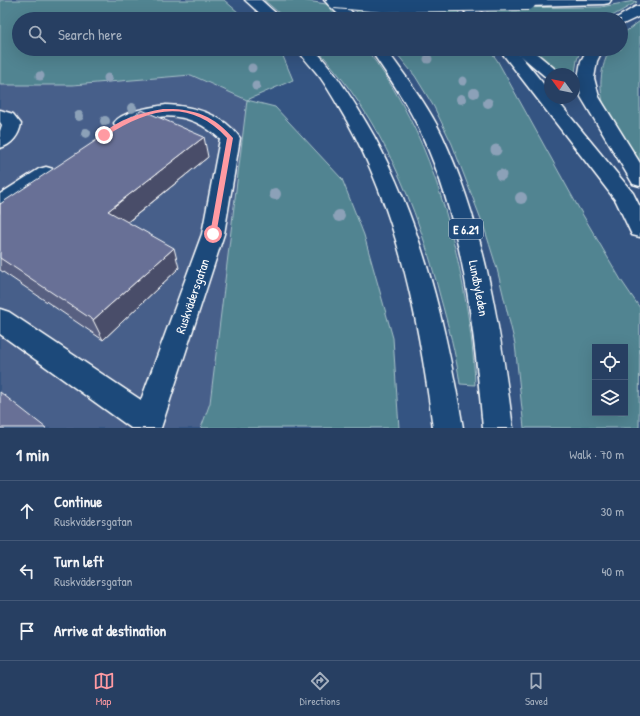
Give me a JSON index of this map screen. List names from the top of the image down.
{
  "streets": {
    "main road": ["E 6.21", "Lundbyleden", "Ruskvädersgatan"]
  },
  "north": "top left",
  "page": {
    "search": "Search here",
    "heading": ["1 min", "Walk · 70 m"],
    "list": [
      ["Continue", "Ruskvädersgatan", "30 m"],
      ["Turn left", "Ruskvädersgatan", "40 m"],
      "Arrive at destination"
    ],
    "nav": ["Map", "Directions", "Saved"]
  }
}
